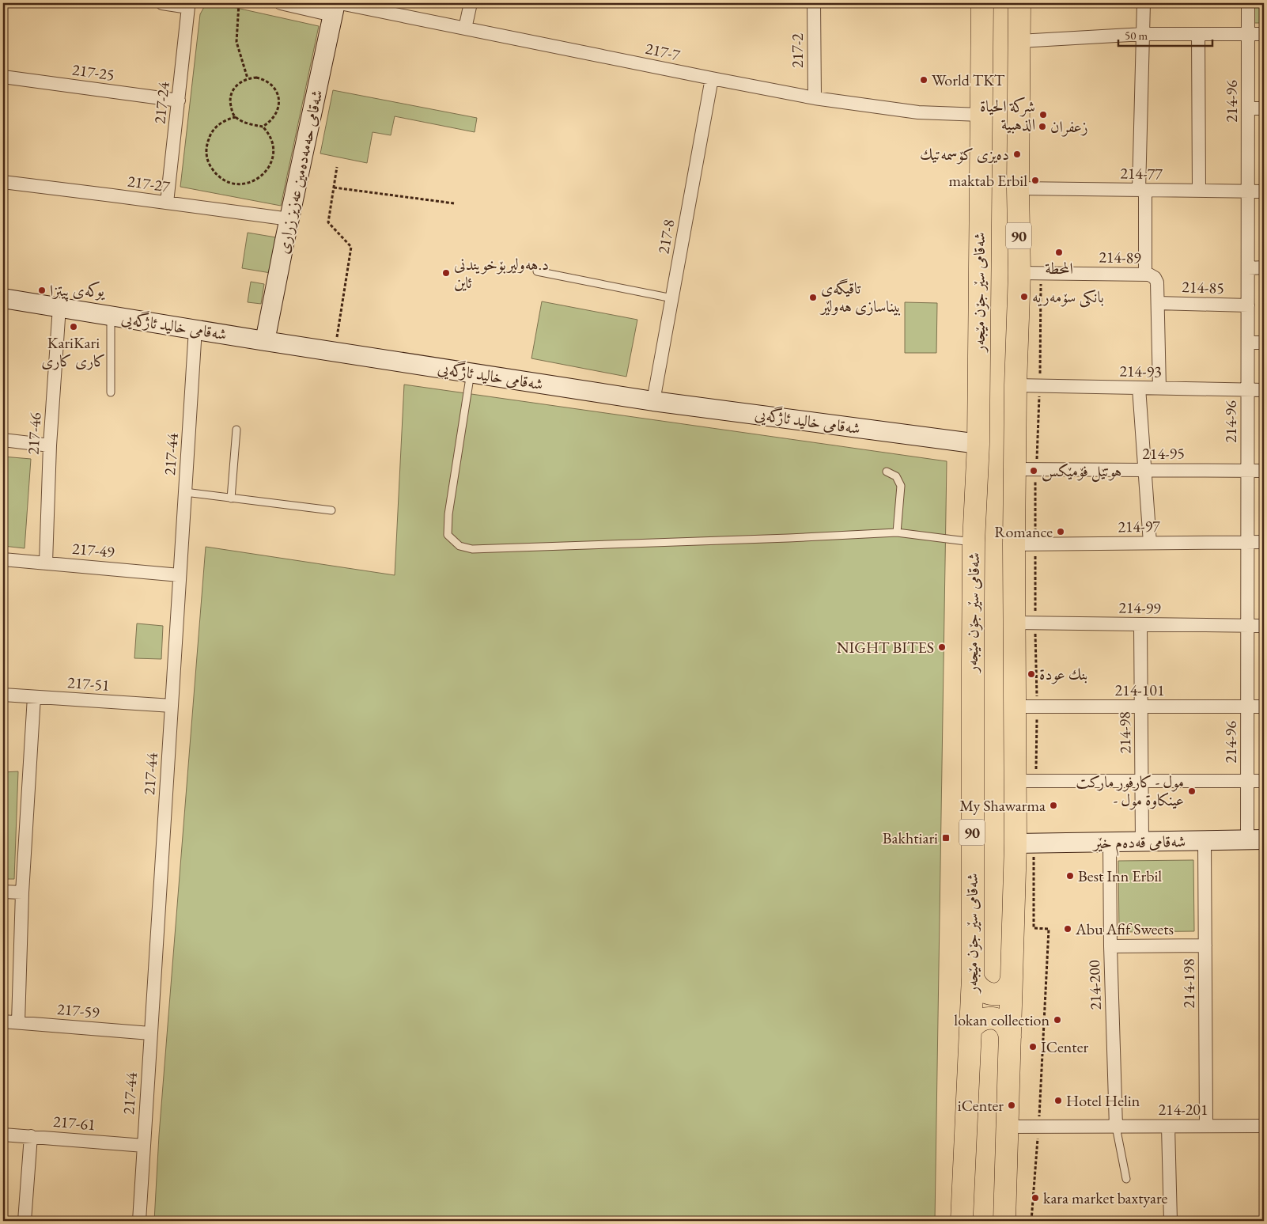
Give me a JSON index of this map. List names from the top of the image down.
{
  "streets": {
    "highway": ["90", "شەقامی سێر جۆن مێجەر"],
    "street": [
      "217-2",
      "217-7",
      "217-25",
      "214-96",
      "217-24",
      "شەقامی حەمەدەمین عەزیز زراری",
      "214-77",
      "217-27",
      "217-8",
      "214-89",
      "214-85",
      "شەقامی خالید ئاژگەیی",
      "214-93",
      "217-46",
      "214-95",
      "217-44",
      "214-97",
      "217-49",
      "214-99",
      "217-51",
      "214-101",
      "214-98",
      "شەقامی قەدەم خێر",
      "214-198",
      "214-200",
      "217-59",
      "214-201",
      "217-61"
    ]
  },
  "crossings": [
    ["217-2", "217-7"],
    ["217-7", "شەقامی حەمەدەمین عەزیز زراری"],
    ["217-7", "217-8"],
    ["217-7", "شەقامی سێر جۆن مێجەر"],
    ["217-25", "217-24"],
    ["214-96", "214-77"],
    ["214-96", "214-85"],
    ["214-96", "214-93"],
    ["214-96", "214-95"],
    ["214-96", "214-97"],
    ["214-96", "214-99"],
    ["214-96", "214-101"],
    ["214-96", "شەقامی قەدەم خێر"],
    ["217-24", "217-27"],
    ["شەقامی حەمەدەمین عەزیز زراری", "217-27"],
    ["شەقامی حەمەدەمین عەزیز زراری", "شەقامی خالید ئاژگەیی"],
    ["214-77", "90"],
    ["90", "214-89"],
    ["90", "214-93"],
    ["90", "214-95"],
    ["90", "214-97"],
    ["90", "214-99"],
    ["90", "214-101"],
    ["90", "شەقامی قەدەم خێر"],
    ["90", "214-201"],
    ["217-8", "شەقامی خالید ئاژگەیی"],
    ["214-89", "214-85"],
    ["214-89", "214-93"],
    ["شەقامی سێر جۆن مێجەر", "شەقامی خالید ئاژگەیی"],
    ["شەقامی خالید ئاژگەیی", "217-46"],
    ["شەقامی خالید ئاژگەیی", "217-44"],
    ["217-46", "217-49"],
    ["217-44", "217-49"],
    ["217-44", "217-51"],
    ["217-44", "217-59"],
    ["217-44", "217-61"],
    ["214-99", "214-98"],
    ["214-101", "214-98"],
    ["214-98", "شەقامی قەدەم خێر"],
    ["شەقامی قەدەم خێر", "214-198"],
    ["شەقامی قەدەم خێر", "214-200"],
    ["214-198", "214-201"],
    ["214-200", "214-201"]
  ],
  "places": {
    "other": [
      "World TKT",
      "شركة الحياة الذهبية",
      "زعفران",
      "دەیزی کۆسمەتیك",
      "maktab Erbil",
      "المحطة",
      "د.هه‌ولیربۆخویندنی ئاین",
      "یوکەی پیتزا",
      "بانکی سۆمەریە",
      "تاقیگەی بیناسازی هەولێر",
      "KariKari کاری کاری",
      "هوتێل فۆمێکس",
      "Romance",
      "NIGHT BITES",
      "بنك عودة",
      "مول - كارفور ماركت - عينكاوة مول",
      "My Shawarma",
      "Best Inn Erbil",
      "Abu Afif Sweets",
      "lokan collection",
      "ICenter",
      "Hotel Helin",
      "iCenter",
      "kara market baxtyare"
    ],
    "transit": ["Bakhtiari"]
  },
  "scale_bar": "50 m"
}
